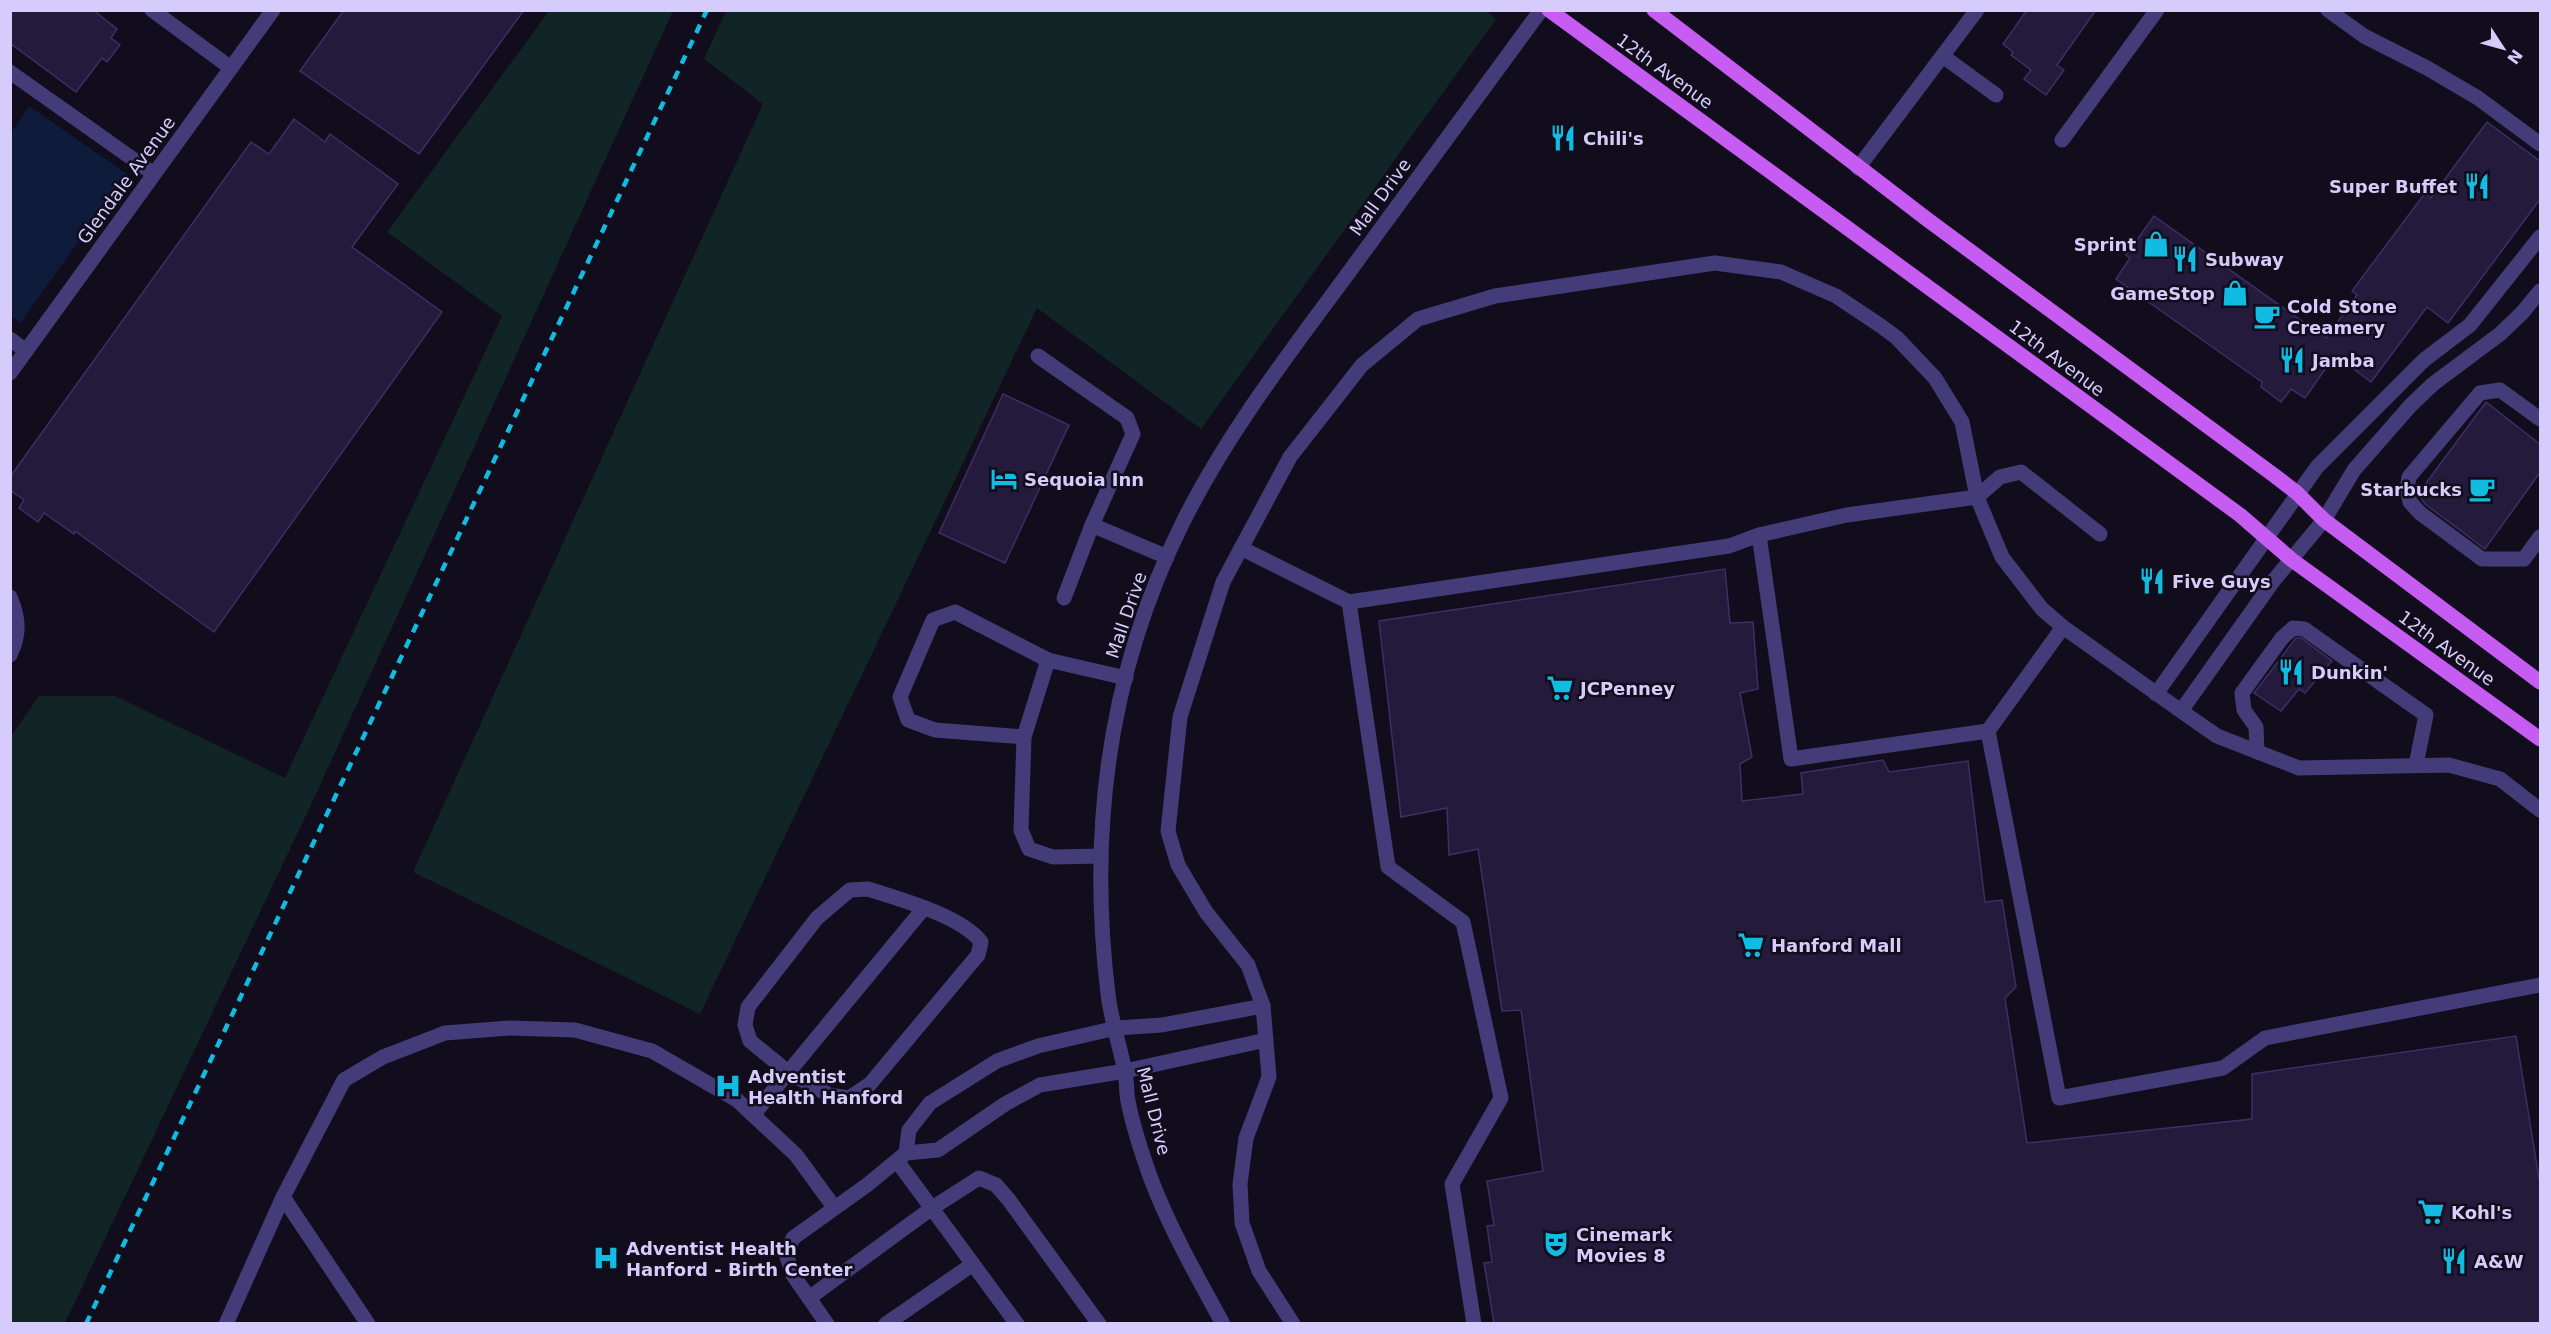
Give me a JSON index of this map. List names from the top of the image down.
{
  "streets": {
    "main road": ["12th Avenue"],
    "street": ["Glendale Avenue", "Mall Drive"]
  },
  "places": {
    "restaurant": [
      "Chili's",
      "Super Buffet",
      "Subway",
      "Jamba",
      "Five Guys",
      "Dunkin'",
      "A&W"
    ],
    "shop": ["Sprint", "GameStop"],
    "cafe": ["Cold Stone Creamery", "Starbucks"],
    "hotel": ["Sequoia Inn"],
    "supermarket": ["JCPenney", "Hanford Mall", "Kohl's"],
    "hospital": ["Adventist Health Hanford", "Adventist Health Hanford - Birth Center"],
    "theatre": ["Cinemark Movies 8"]
  },
  "north": "bottom right"
}
